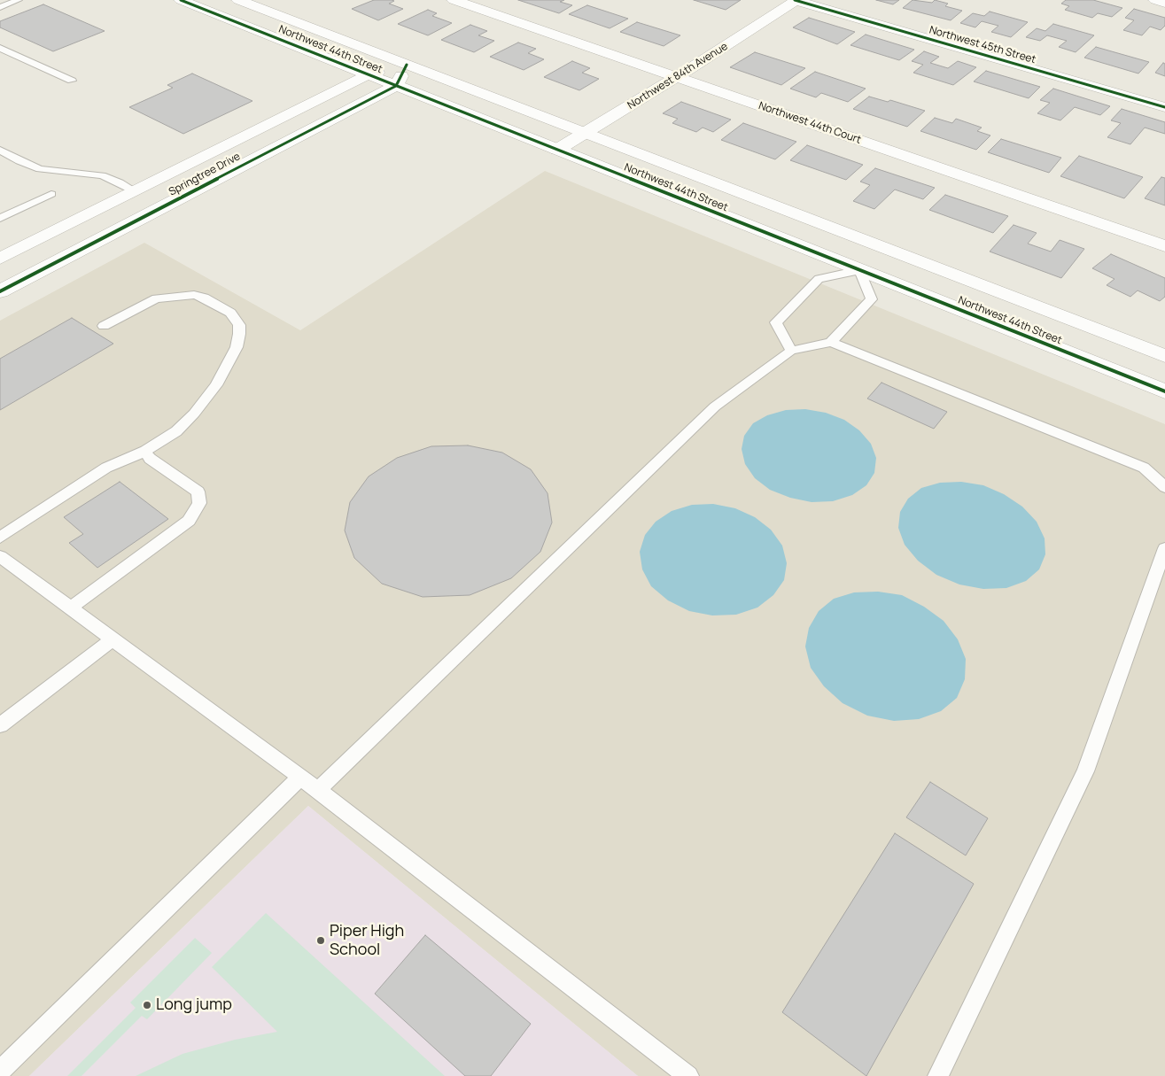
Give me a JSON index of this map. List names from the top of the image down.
{
  "streets": {
    "street": [
      "Northwest 45th Street",
      "Northwest 44th Street",
      "Northwest 84th Avenue",
      "Northwest 44th Court",
      "Springtree Drive"
    ]
  },
  "crossings": [
    ["Northwest 45th Street", "Northwest 84th Avenue"],
    ["Northwest 44th Street", "Northwest 84th Avenue"],
    ["Northwest 44th Street", "Springtree Drive"],
    ["Northwest 84th Avenue", "Northwest 44th Court"]
  ],
  "places": ["Piper High School", "Long jump"]
}
